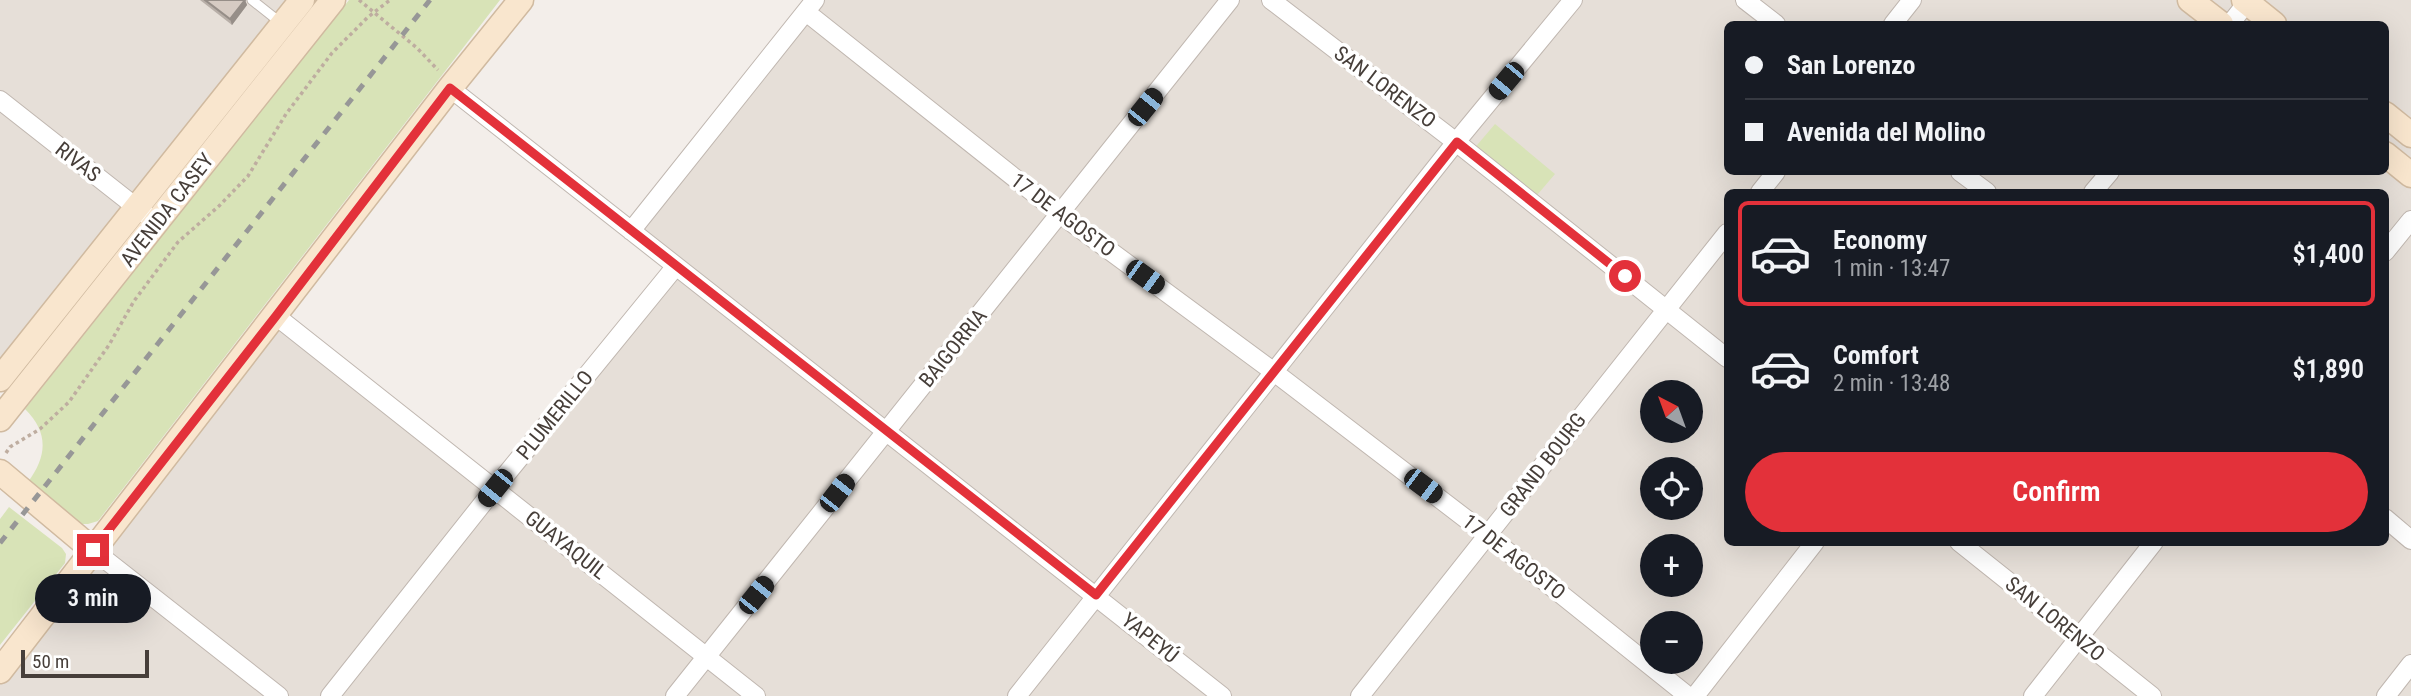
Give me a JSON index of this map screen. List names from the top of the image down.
{
  "streets": {
    "main road": ["AVENIDA CASEY"],
    "street": [
      "SAN LORENZO",
      "RIVAS",
      "17 DE AGOSTO",
      "BAIGORRIA",
      "PLUMERILLO",
      "GRAND BOURG",
      "GUAYAQUIL",
      "YAPEYÚ"
    ]
  },
  "crossings": [
    ["SAN LORENZO", "GRAND BOURG"],
    ["RIVAS", "AVENIDA CASEY"],
    ["17 DE AGOSTO", "BAIGORRIA"],
    ["17 DE AGOSTO", "GRAND BOURG"],
    ["BAIGORRIA", "GUAYAQUIL"],
    ["BAIGORRIA", "YAPEYÚ"],
    ["PLUMERILLO", "GUAYAQUIL"],
    ["PLUMERILLO", "YAPEYÚ"]
  ],
  "scale_bar": "50 m",
  "north": "top left",
  "page": {
    "banner": ["San Lorenzo", "Avenida del Molino"],
    "list": [
      {
        "name": "Economy",
        "note": "1 min · 13:47",
        "value": "$1,400"
      },
      {
        "name": "Comfort",
        "note": "2 min · 13:48",
        "value": "$1,890"
      }
    ],
    "map_buttons": ["+", "−"],
    "buttons": "Confirm",
    "bubble": "3 min",
    "scale": "50 m"
  }
}
